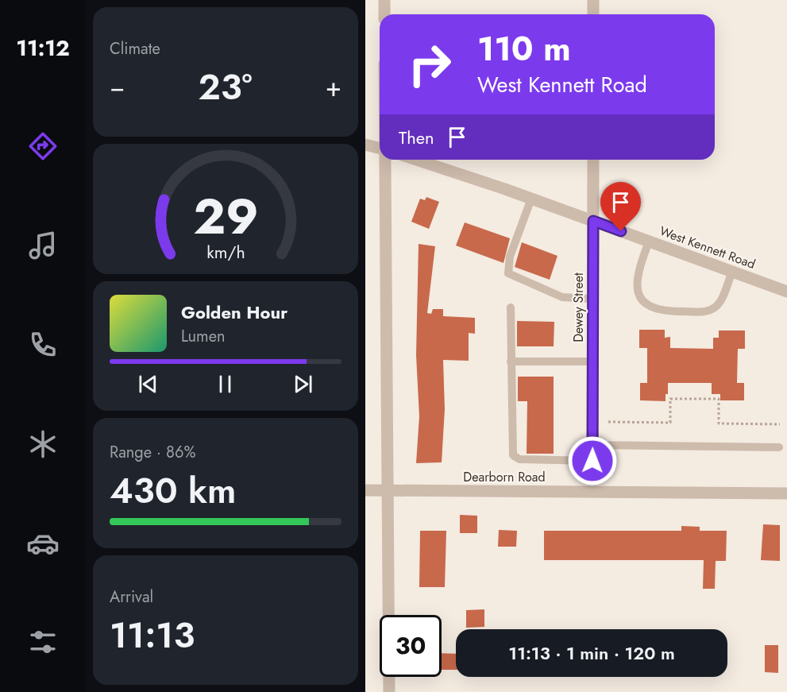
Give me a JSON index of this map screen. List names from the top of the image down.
{
  "streets": {
    "street": ["West Kennett Road", "Dewey Street", "Dearborn Road"]
  },
  "crossings": [
    ["West Kennett Road", "Dewey Street"]
  ],
  "page": {
    "tabs": "11:12",
    "tile": [
      "Climate",
      ["Range · 86%", "430 km"],
      ["Arrival", "11:13"]
    ],
    "turn": ["110 m", "West Kennett Road"],
    "heat": ["−", "23°", "+"],
    "then": "Then",
    "song": ["Golden Hour", "Lumen"],
    "limit": "30",
    "trip": "11:13 · 1 min · 120 m",
    "gauge": ["29", "km/h"]
  }
}
